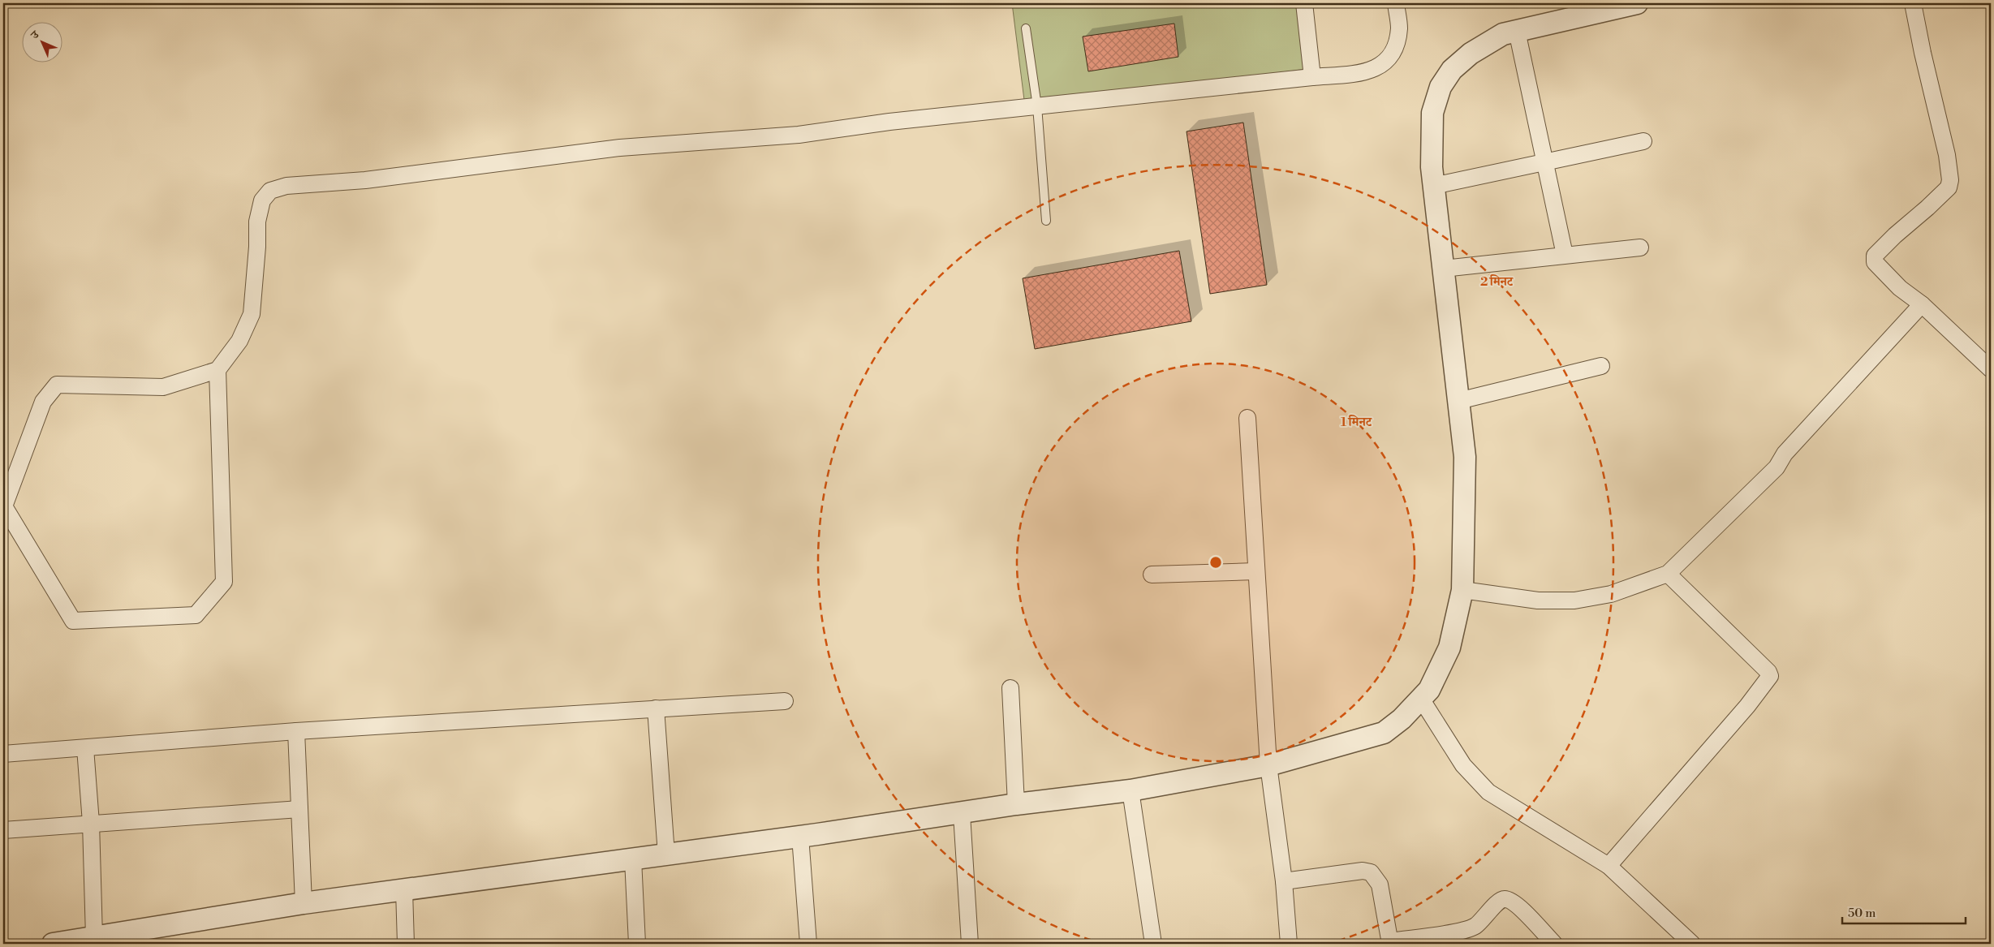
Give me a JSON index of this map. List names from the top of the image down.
{
  "scale_bar": "50 m",
  "north": "top left",
  "rings": ["2 मिनट", "1 मिनट"]
}
